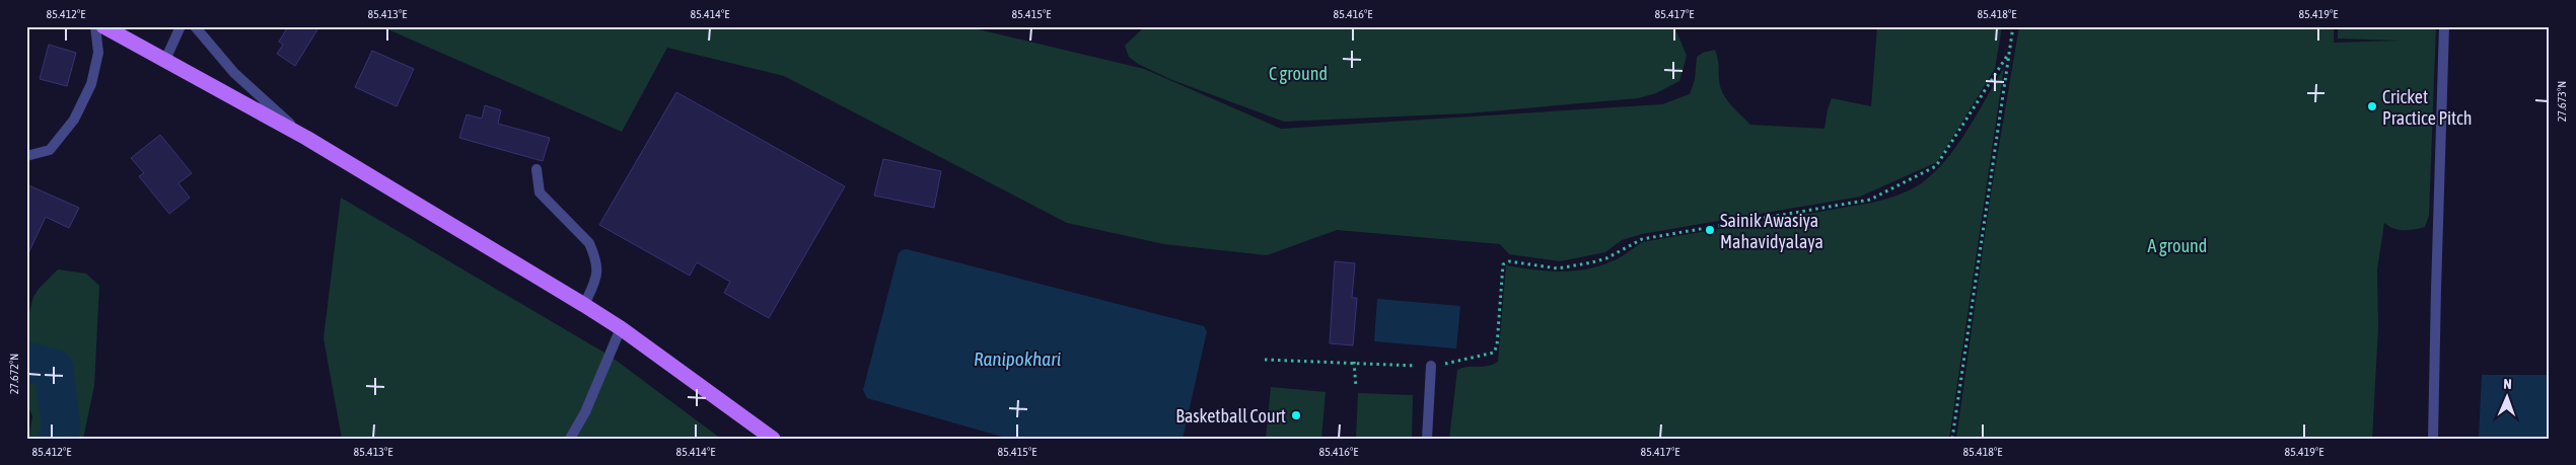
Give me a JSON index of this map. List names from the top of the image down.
{
  "water": ["Ranipokhari"],
  "parks": ["C ground", "A ground"],
  "places": ["Cricket Practice Pitch", "Sainik Awasiya Mahavidyalaya", "Basketball Court"],
  "north": "top",
  "coordinates": [
    "85.412°E",
    "85.413°E",
    "85.414°E",
    "85.415°E",
    "85.416°E",
    "85.417°E",
    "85.418°E",
    "85.419°E",
    "27.673°N",
    "27.672°N"
  ]
}
